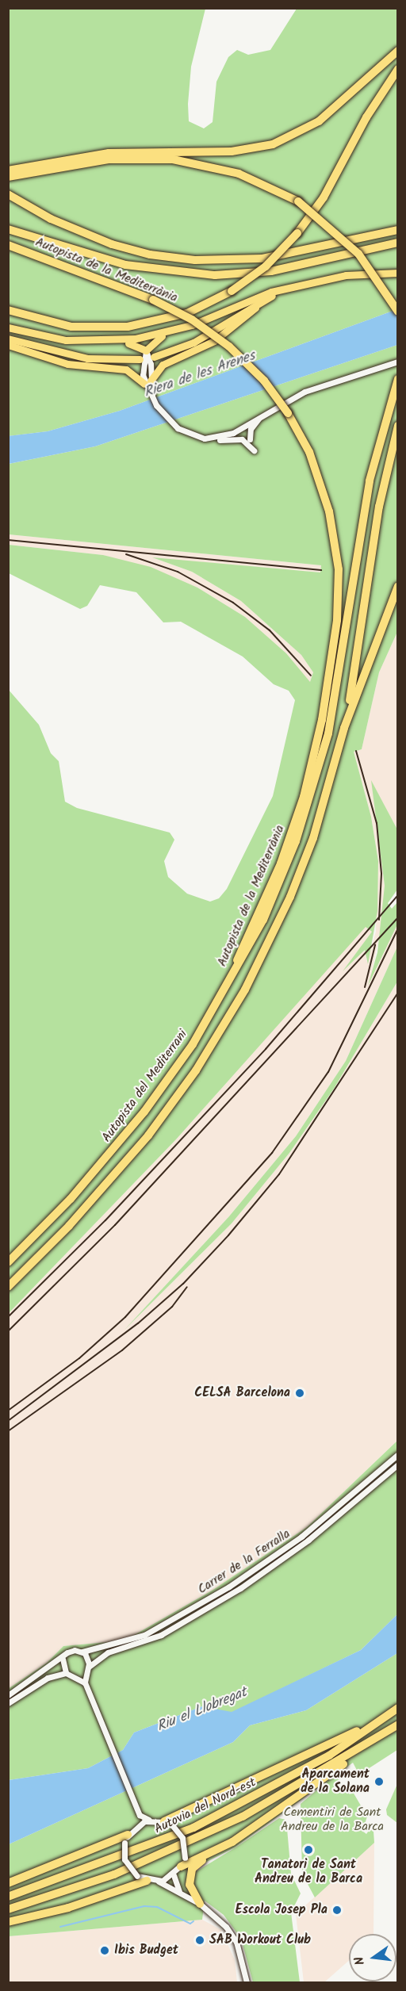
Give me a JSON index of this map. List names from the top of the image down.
{
  "streets": {
    "highway": ["Autopista de la Mediterrània", "Autopista del Mediterrani", "Autovia del Nord-est"],
    "street": ["Carrer de la Ferralla"]
  },
  "crossings": [
    ["Autopista de la Mediterrània", "Autopista del Mediterrani"]
  ],
  "water": ["Riera de les Arenes", "Riu el Llobregat"],
  "parks": ["Cementiri de Sant Andreu de la Barca"],
  "places": [
    "CELSA Barcelona",
    "Aparcament de la Solana",
    "Tanatori de Sant Andreu de la Barca",
    "Escola Josep Pla",
    "SAB Workout Club",
    "Ibis Budget"
  ],
  "north": "left"
}
